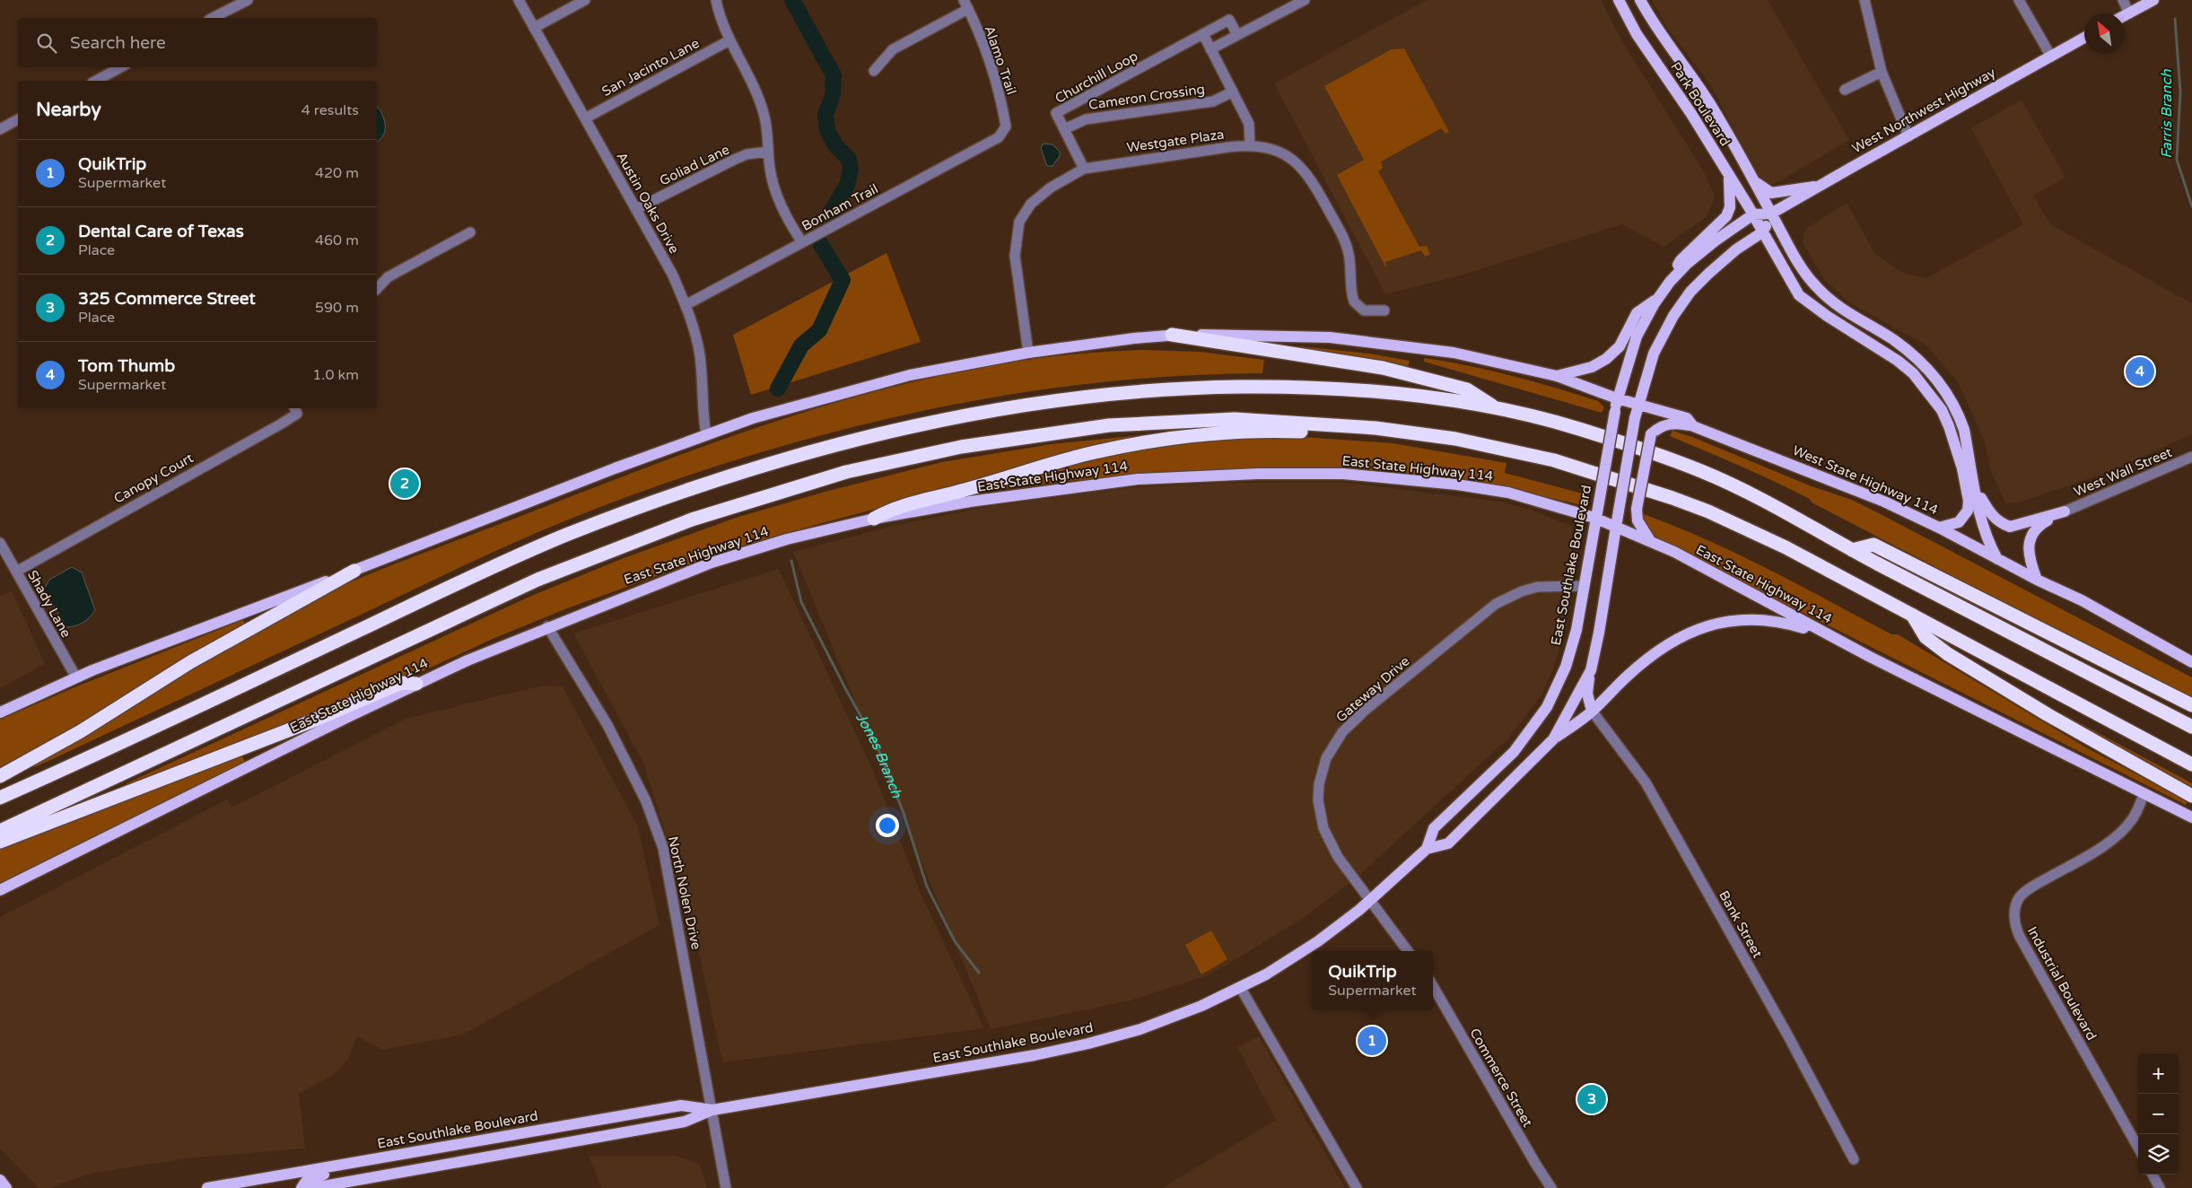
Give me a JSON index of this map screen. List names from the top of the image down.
{
  "streets": {
    "main road": [
      "Park Boulevard",
      "West Northwest Highway",
      "East State Highway 114",
      "West State Highway 114",
      "East Southlake Boulevard"
    ],
    "street": [
      "Alamo Trail",
      "San Jacinto Lane",
      "Churchill Loop",
      "Cameron Crossing",
      "Westgate Plaza",
      "Goliad Lane",
      "Austin Oaks Drive",
      "Bonham Trail",
      "West Wall Street",
      "Canopy Court",
      "Shady Lane",
      "Gateway Drive",
      "North Nolen Drive",
      "Bank Street",
      "Industrial Boulevard",
      "Commerce Street"
    ]
  },
  "crossings": [
    ["Alamo Trail", "Bonham Trail"],
    ["San Jacinto Lane", "Austin Oaks Drive"],
    ["Churchill Loop", "Cameron Crossing"],
    ["Churchill Loop", "Westgate Plaza"],
    ["Park Boulevard", "West Northwest Highway"],
    ["Park Boulevard", "West State Highway 114"],
    ["Goliad Lane", "Austin Oaks Drive"],
    ["Austin Oaks Drive", "Bonham Trail"],
    ["East State Highway 114", "East Southlake Boulevard"],
    ["East State Highway 114", "North Nolen Drive"],
    ["East State Highway 114", "Industrial Boulevard"],
    ["Canopy Court", "Shady Lane"],
    ["West State Highway 114", "East Southlake Boulevard"],
    ["East Southlake Boulevard", "Gateway Drive"],
    ["East Southlake Boulevard", "North Nolen Drive"]
  ],
  "water": ["Farris Branch", "Jones Branch"],
  "north": "top left",
  "page": {
    "search": "Search here",
    "heading": ["Nearby", "4 results"],
    "list": [
      {
        "mark": "1",
        "name": "QuikTrip",
        "note": "Supermarket",
        "value": "420 m"
      },
      {
        "mark": "2",
        "name": "Dental Care of Texas",
        "note": "Place",
        "value": "460 m"
      },
      {
        "mark": "3",
        "name": "325 Commerce Street",
        "note": "Place",
        "value": "590 m"
      },
      {
        "mark": "4",
        "name": "Tom Thumb",
        "note": "Supermarket",
        "value": "1.0 km"
      }
    ],
    "pins": [
      "4",
      "2",
      "1",
      "3"
    ],
    "popup": ["QuikTrip", "Supermarket"],
    "map_buttons": ["+", "−"]
  }
}
